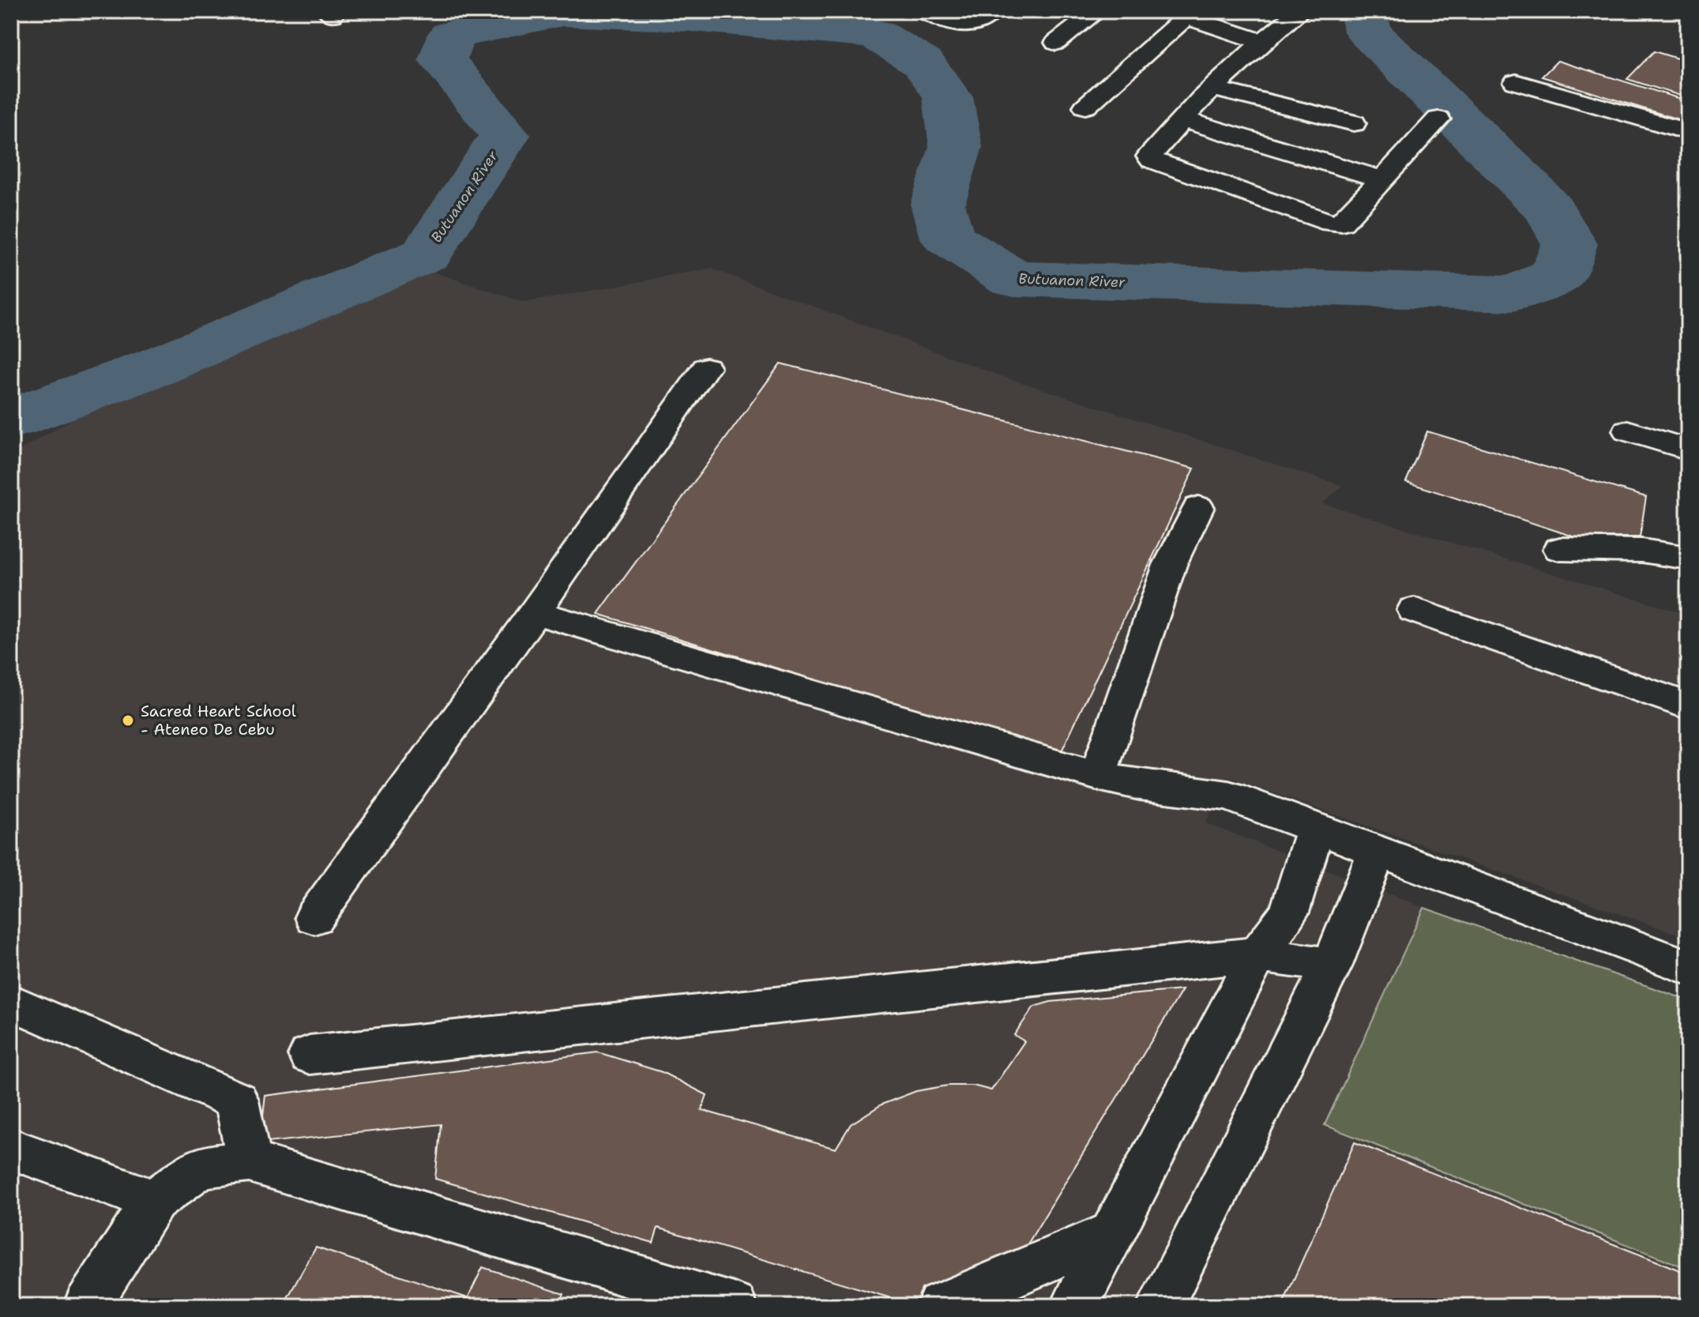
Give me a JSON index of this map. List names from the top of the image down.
{
  "water": ["Butuanon River"],
  "places": ["Sacred Heart School - Ateneo De Cebu"]
}
